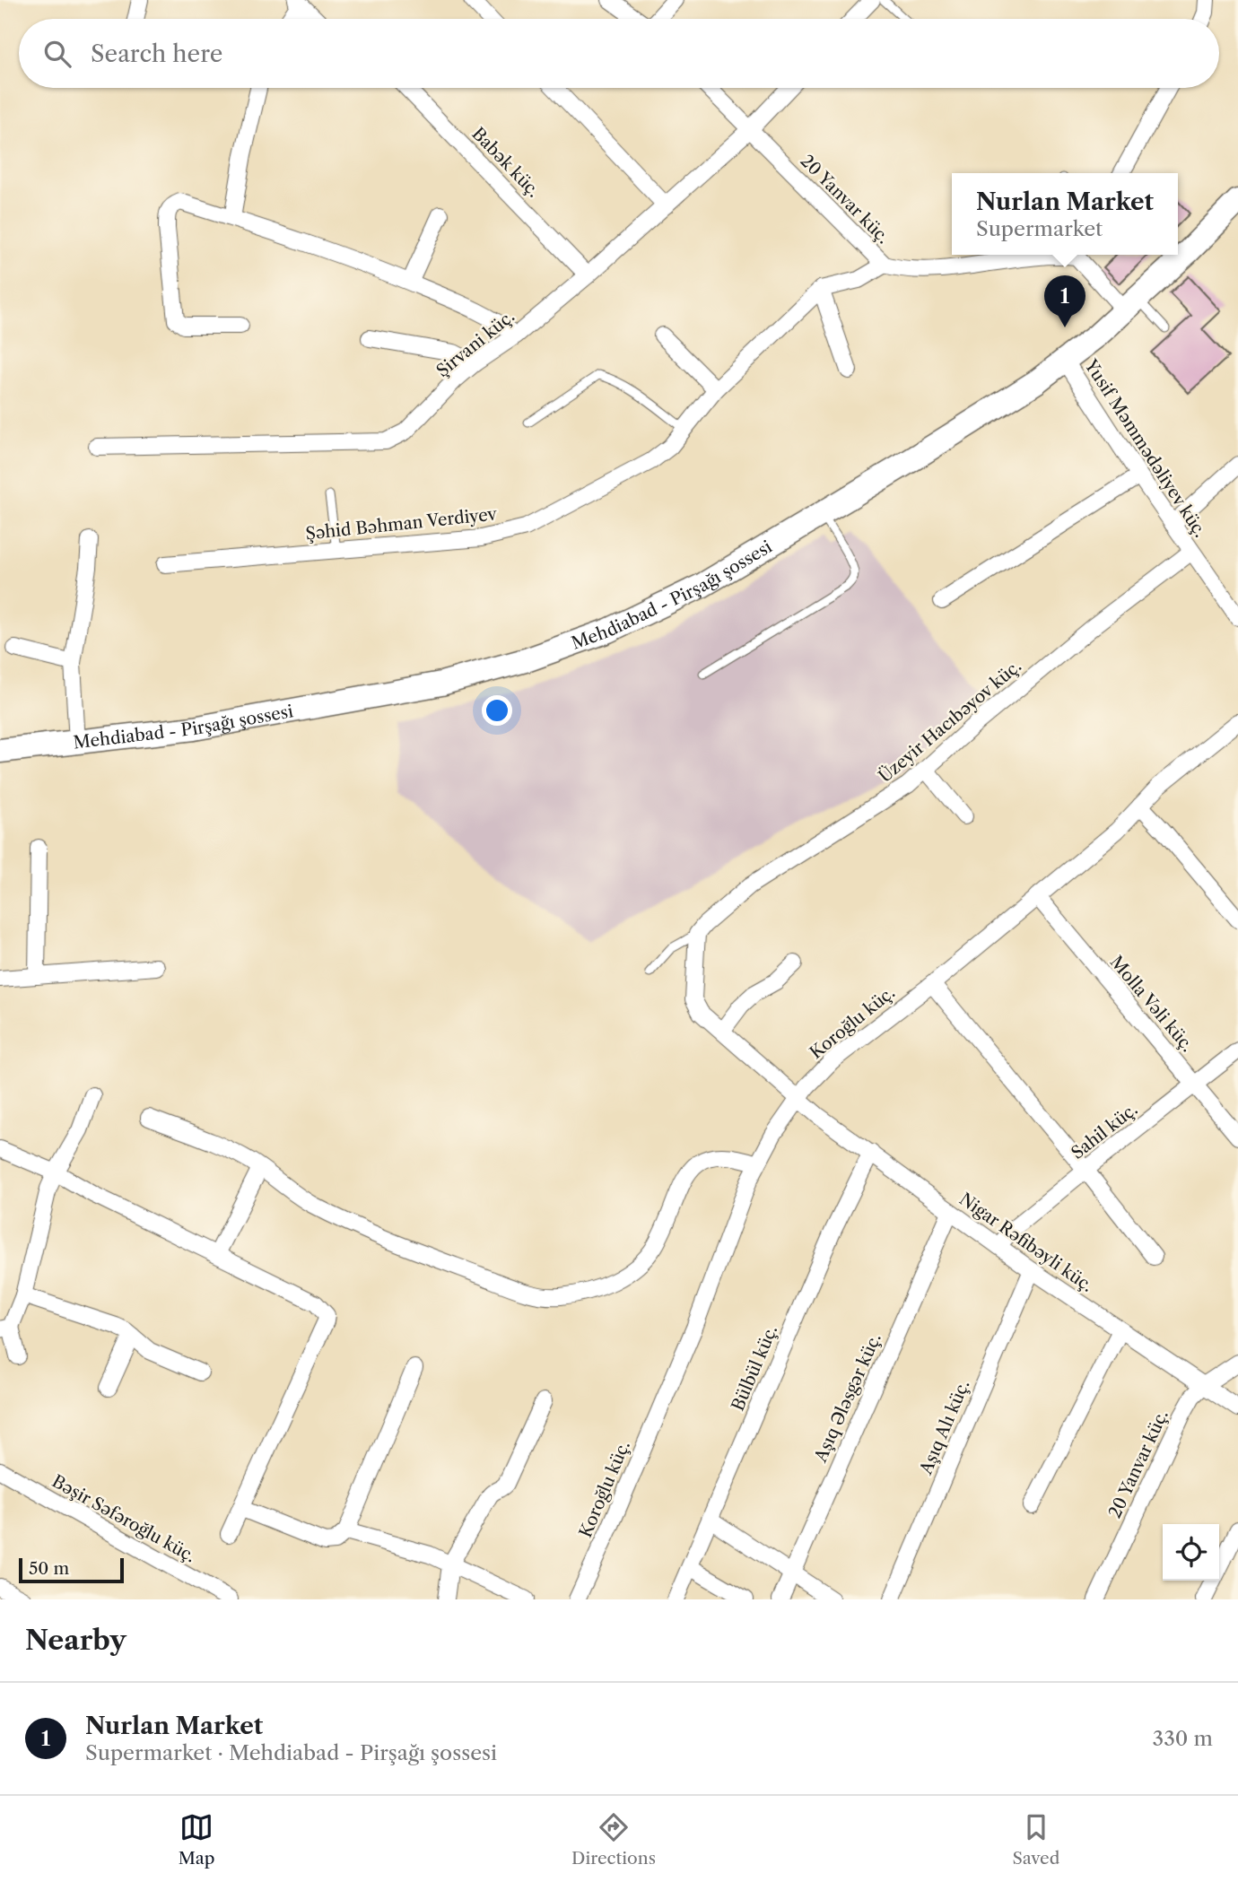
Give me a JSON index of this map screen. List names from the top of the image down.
{
  "streets": {
    "main road": ["Mehdiabad - Pirşağı şossesi"],
    "street": [
      "Babək küç.",
      "20 Yanvar küç.",
      "Şirvani küç.",
      "Yusif Məmmədəliyev küç.",
      "Şəhid Bəhman Verdiyev",
      "Üzeyir Hacıbəyov küç.",
      "Molla Vəli küç.",
      "Koroğlu küç.",
      "Sahil küç.",
      "Nigar Rəfibəyli küç.",
      "Bülbül küç.",
      "Aşıq Ələsgər küç.",
      "Aşıq Alı küç.",
      "Bəşir Səfəroğlu küç."
    ]
  },
  "crossings": [
    ["Babək küç.", "Şirvani küç."],
    ["20 Yanvar küç.", "Şirvani küç."],
    ["20 Yanvar küç.", "Mehdiabad - Pirşağı şossesi"],
    ["20 Yanvar küç.", "Nigar Rəfibəyli küç."],
    ["Yusif Məmmədəliyev küç.", "Mehdiabad - Pirşağı şossesi"],
    ["Yusif Məmmədəliyev küç.", "Üzeyir Hacıbəyov küç."],
    ["Üzeyir Hacıbəyov küç.", "Nigar Rəfibəyli küç."],
    ["Molla Vəli küç.", "Koroğlu küç."],
    ["Molla Vəli küç.", "Sahil küç."],
    ["Koroğlu küç.", "Nigar Rəfibəyli küç."],
    ["Sahil küç.", "Nigar Rəfibəyli küç."],
    ["Nigar Rəfibəyli küç.", "Bülbül küç."],
    ["Nigar Rəfibəyli küç.", "Aşıq Ələsgər küç."],
    ["Nigar Rəfibəyli küç.", "Aşıq Alı küç."]
  ],
  "scale_bar": "50 m",
  "page": {
    "search": "Search here",
    "popup": ["Nurlan Market", "Supermarket"],
    "pins": "1",
    "scale": "50 m",
    "heading": "Nearby",
    "list": [
      {
        "mark": "1",
        "name": "Nurlan Market",
        "note": "Supermarket · Mehdiabad - Pirşağı şossesi",
        "value": "330 m"
      }
    ],
    "nav": ["Map", "Directions", "Saved"]
  }
}
